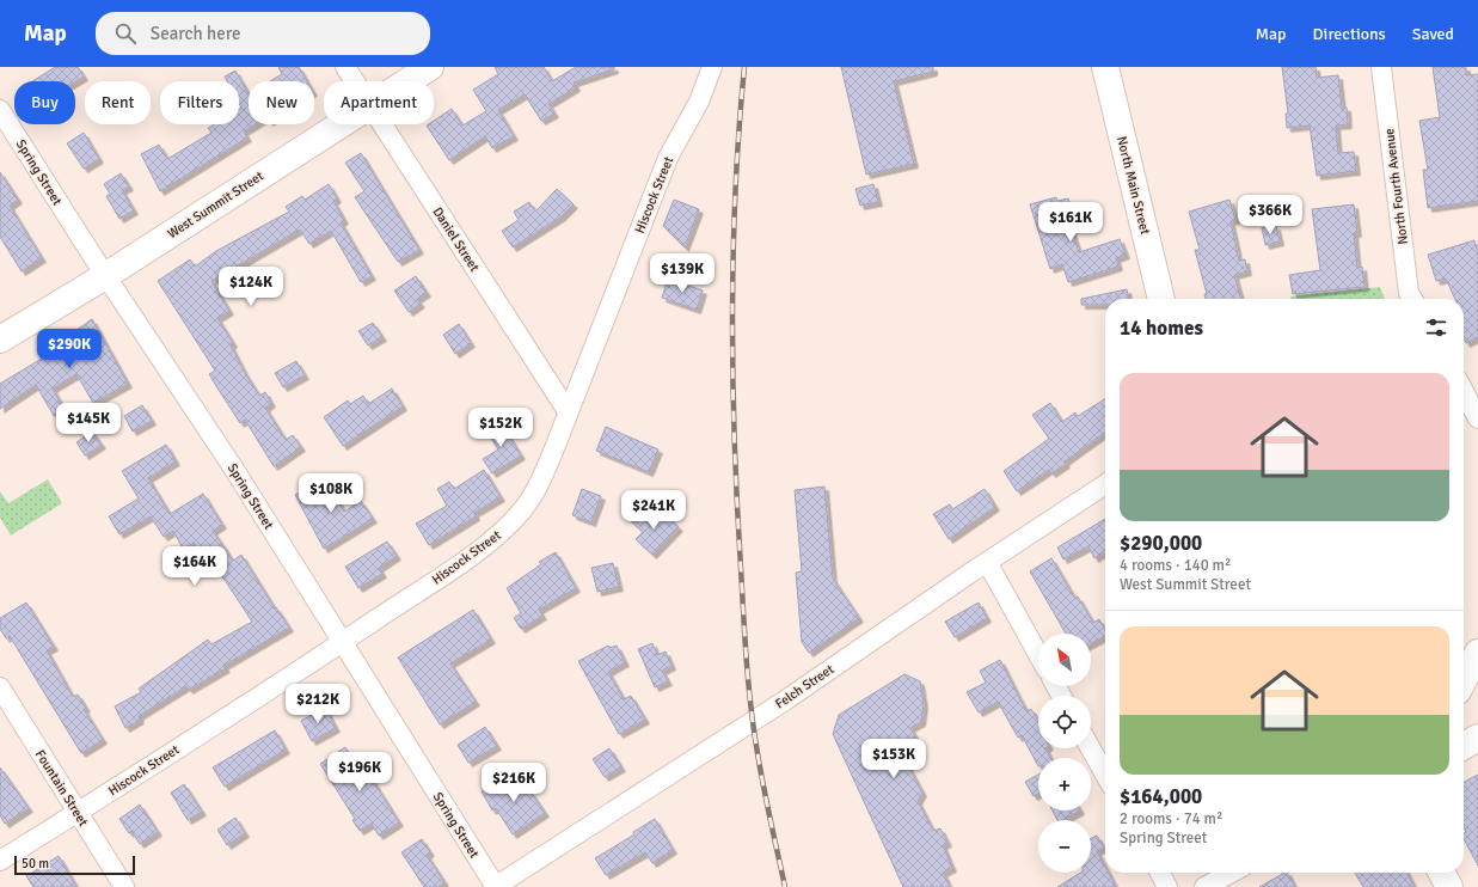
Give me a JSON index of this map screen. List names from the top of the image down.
{
  "streets": {
    "street": [
      "Spring Street",
      "North Main Street",
      "North Fourth Avenue",
      "Hiscock Street",
      "West Summit Street",
      "Daniel Street",
      "Felch Street",
      "Fountain Street"
    ]
  },
  "crossings": [
    ["Spring Street", "Hiscock Street"],
    ["Spring Street", "West Summit Street"],
    ["Spring Street", "Felch Street"],
    ["Hiscock Street", "Daniel Street"],
    ["Hiscock Street", "Fountain Street"]
  ],
  "scale_bar": "50 m",
  "north": "top left",
  "page": {
    "header": "Map",
    "search": "Search here",
    "nav": ["Map", "Directions", "Saved"],
    "chip": [
      "Buy",
      "Rent",
      "Filters",
      "New",
      "Apartment"
    ],
    "price": [
      "$366K",
      "$161K",
      "$139K",
      "$124K",
      "$290K",
      "$145K",
      "$152K",
      "$108K",
      "$241K",
      "$164K",
      "$212K",
      "$153K",
      "$196K",
      "$216K"
    ],
    "heading": "14 homes",
    "list": [
      {
        "name": "$290,000",
        "note": "4 rooms · 140 m² · West Summit Street"
      },
      {
        "name": "$164,000",
        "note": "2 rooms · 74 m² · Spring Street"
      }
    ],
    "map_buttons": ["+", "−"],
    "scale": "50 m"
  }
}
